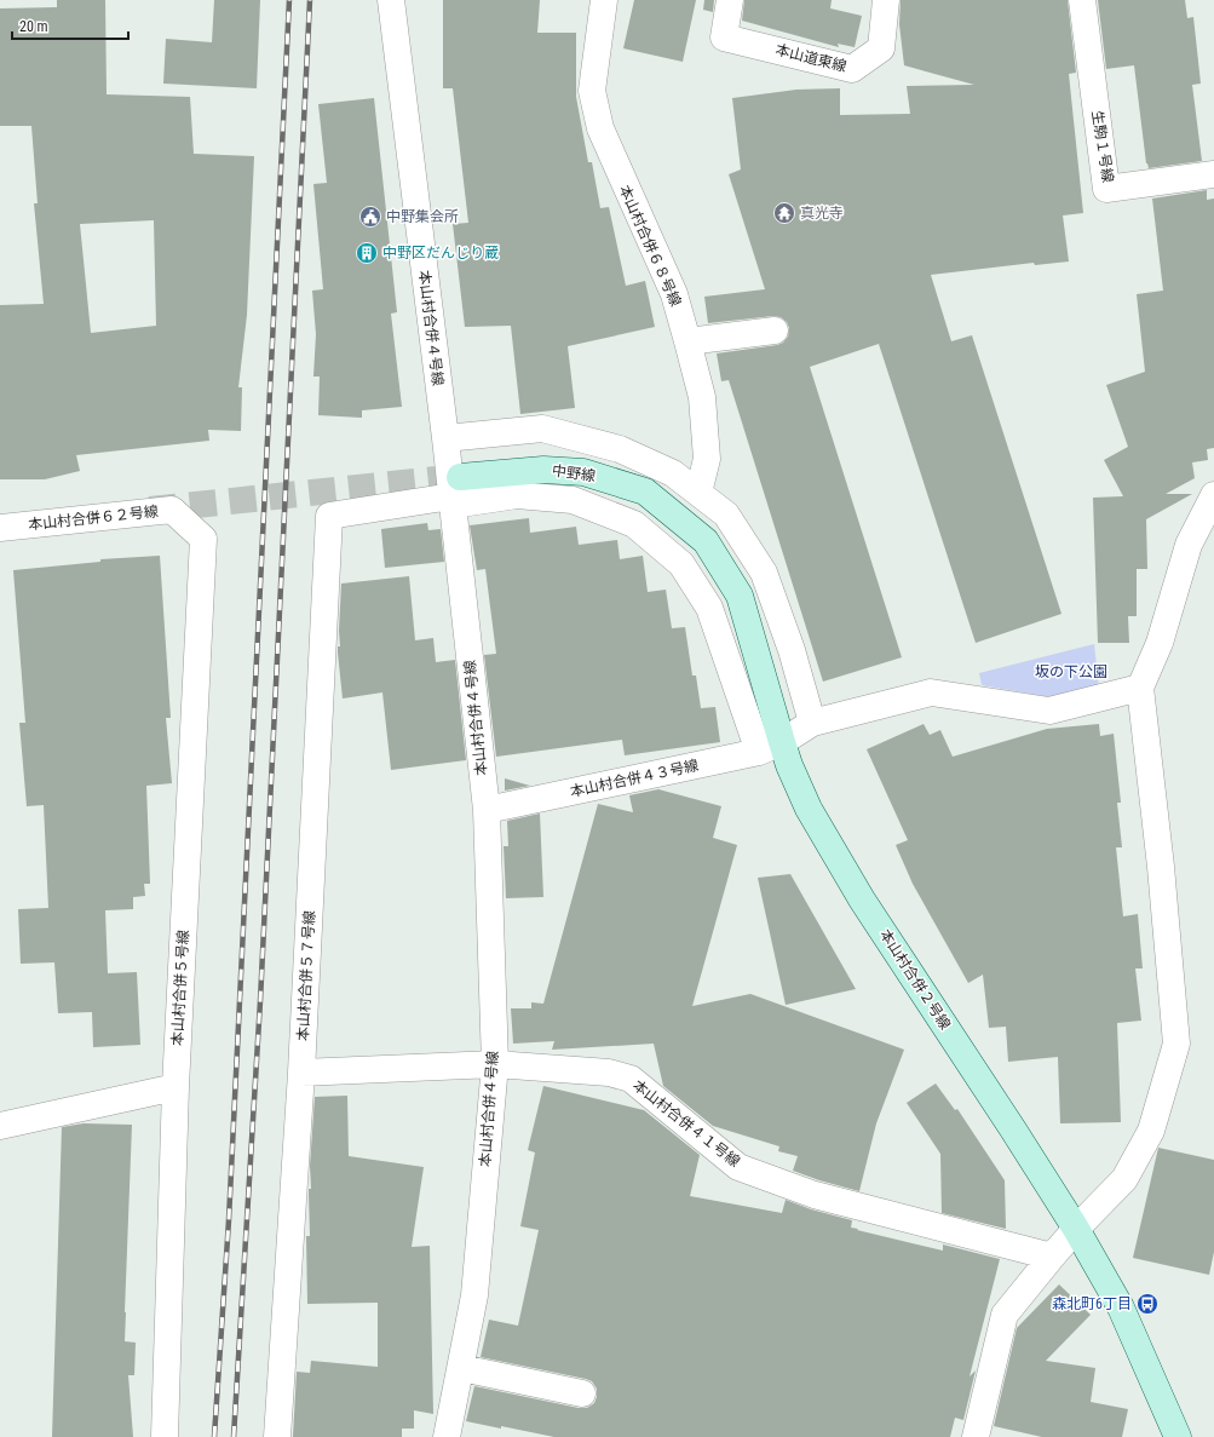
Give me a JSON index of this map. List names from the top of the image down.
{
  "streets": {
    "street": [
      "本山道東線",
      "生駒１号線",
      "本山村合併６８号線",
      "本山村合併４号線",
      "中野線",
      "本山村合併６２号線",
      "本山村合併４３号線",
      "本山村合併５７号線",
      "本山村合併２号線",
      "本山村合併５号線",
      "本山村合併４１号線"
    ]
  },
  "crossings": [
    ["本山村合併４号線", "中野線"],
    ["本山村合併４号線", "本山村合併４３号線"],
    ["本山村合併４号線", "本山村合併５７号線"],
    ["本山村合併４号線", "本山村合併４１号線"],
    ["中野線", "本山村合併５７号線"],
    ["中野線", "本山村合併２号線"],
    ["本山村合併６２号線", "本山村合併５号線"],
    ["本山村合併４３号線", "本山村合併２号線"],
    ["本山村合併５７号線", "本山村合併４１号線"]
  ],
  "parks": ["坂の下公園"],
  "places": {
    "temple": ["真光寺"],
    "public building": ["中野集会所"],
    "building": ["中野区だんじり蔵"],
    "bus stop": ["森北町6丁目"]
  },
  "scale_bar": "20 m"
}
